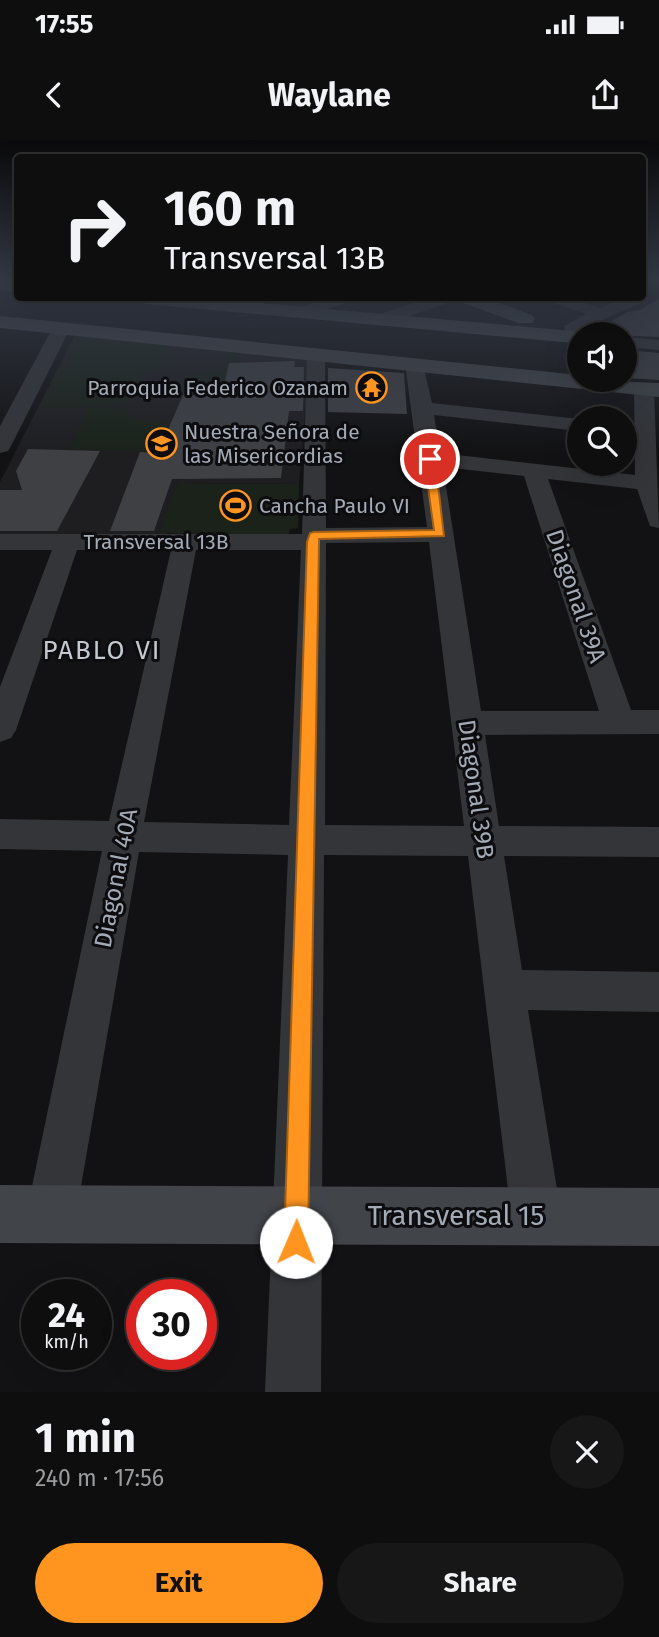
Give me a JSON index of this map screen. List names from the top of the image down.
{
  "streets": {
    "street": [
      "Transversal 13B",
      "Diagonal 39A",
      "Diagonal 39B",
      "Diagonal 40A",
      "Transversal 15"
    ]
  },
  "crossings": [
    ["Transversal 13B", "Diagonal 39B"],
    ["Transversal 13B", "Diagonal 40A"],
    ["Diagonal 39B", "Transversal 15"],
    ["Diagonal 40A", "Transversal 15"]
  ],
  "districts": ["PABLO VI"],
  "places": {
    "temple": ["Parroquia Federico Ozanam"],
    "school or university": ["Nuestra Señora de las Misericordias"],
    "sports": ["Cancha Paulo VI"]
  },
  "page": {
    "status": "17:55",
    "header": "Waylane",
    "turn": ["160 m", "Transversal 13B"],
    "speed": "24 km/h",
    "limit": "30",
    "heading": ["1 min", "240 m · 17:56"],
    "buttons": ["Exit", "Share"]
  }
}
